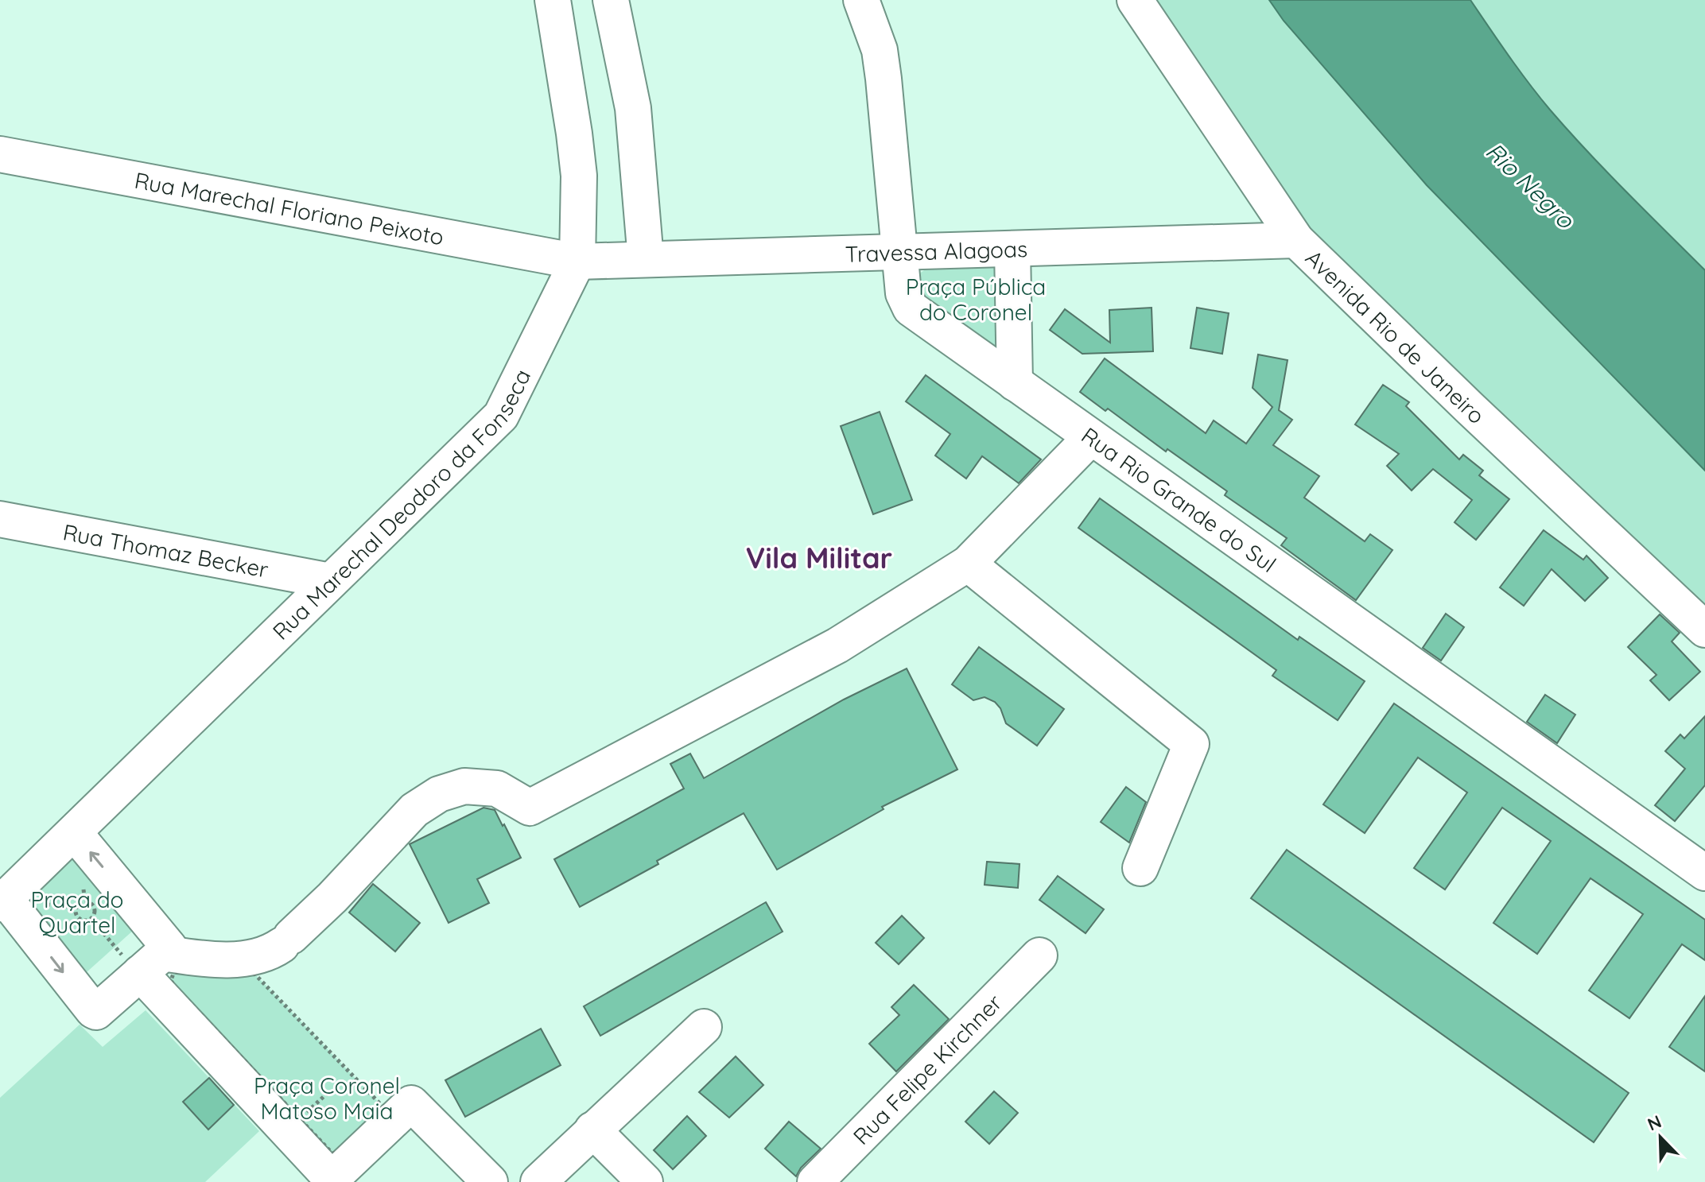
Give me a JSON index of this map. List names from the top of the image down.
{
  "streets": {
    "street": [
      "Rua Marechal Floriano Peixoto",
      "Travessa Alagoas",
      "Avenida Rio de Janeiro",
      "Rua Rio Grande do Sul",
      "Rua Marechal Deodoro da Fonseca",
      "Rua Thomaz Becker",
      "Rua Felipe Kirchner"
    ]
  },
  "crossings": [
    ["Rua Marechal Floriano Peixoto", "Travessa Alagoas"],
    ["Rua Marechal Floriano Peixoto", "Rua Marechal Deodoro da Fonseca"],
    ["Travessa Alagoas", "Avenida Rio de Janeiro"],
    ["Travessa Alagoas", "Rua Rio Grande do Sul"],
    ["Travessa Alagoas", "Rua Marechal Deodoro da Fonseca"],
    ["Rua Marechal Deodoro da Fonseca", "Rua Thomaz Becker"]
  ],
  "districts": ["Vila Militar"],
  "water": ["Rio Negro"],
  "parks": ["Praça Pública do Coronel", "Praça do Quartel", "Praça Coronel Matoso Maia"],
  "north": "top left"
}
